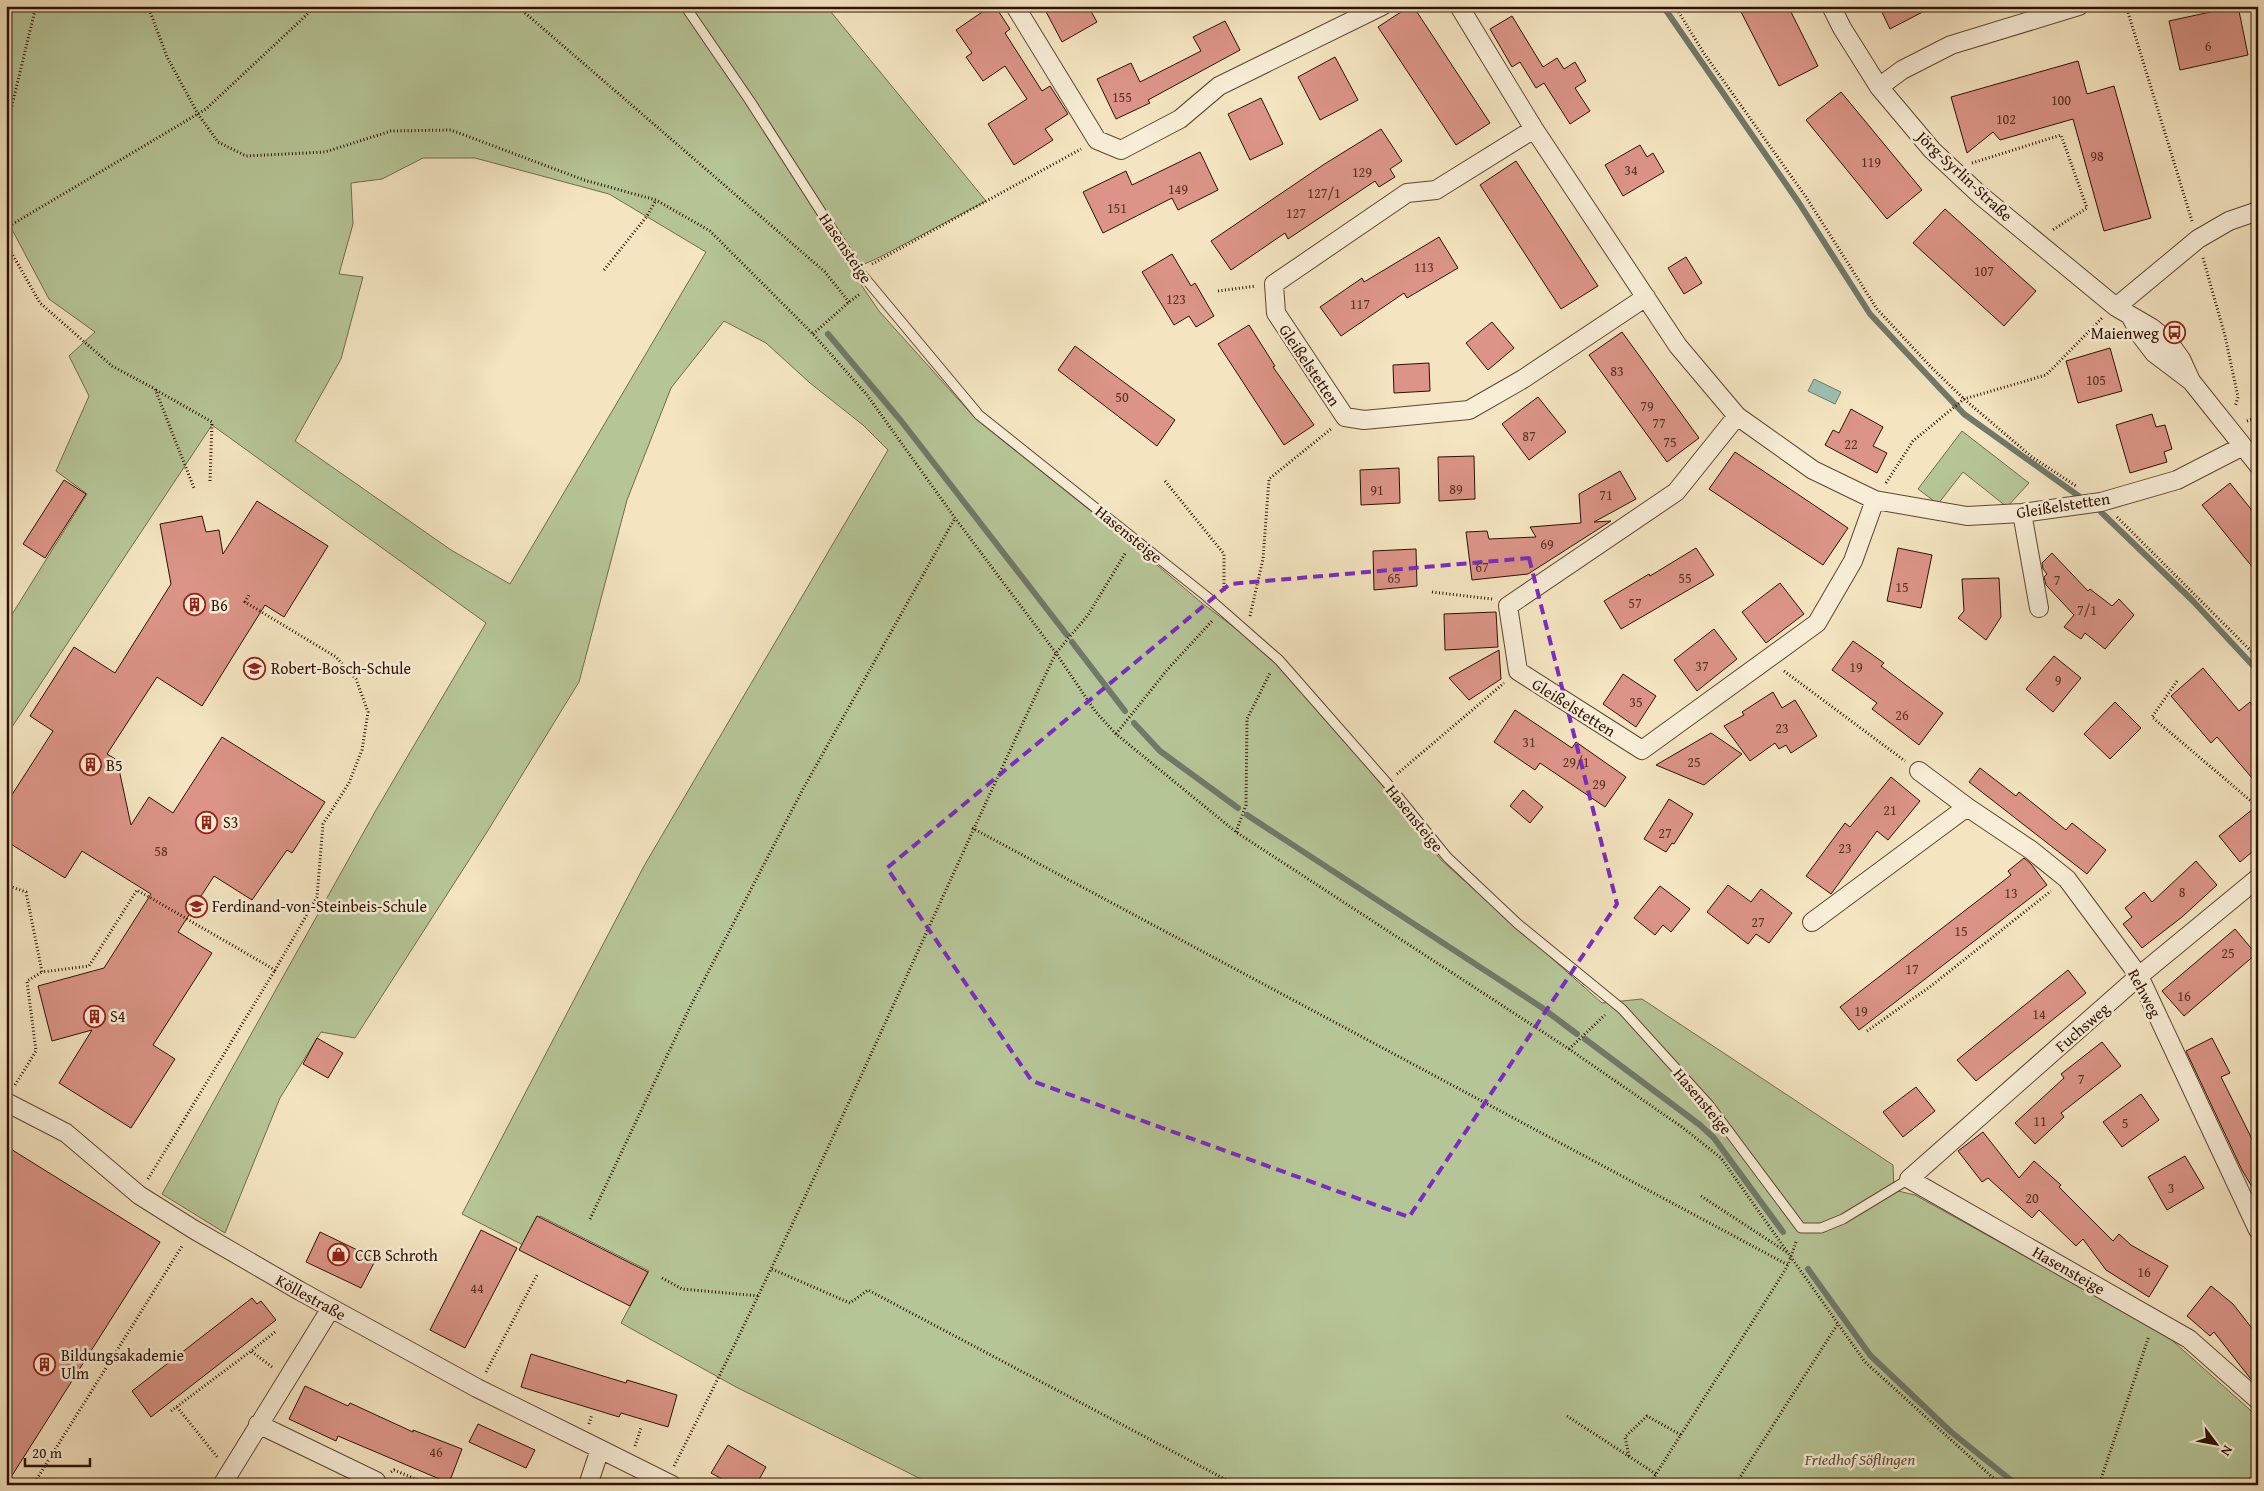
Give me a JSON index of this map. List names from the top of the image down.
{
  "streets": {
    "street": [
      "Jörg-Syrlin-Straße",
      "Hasensteige",
      "Gleißelstetten",
      "Rehweg",
      "Fuchsweg",
      "Köllestraße"
    ]
  },
  "crossings": [
    ["Jörg-Syrlin-Straße", "Gleißelstetten"],
    ["Hasensteige", "Fuchsweg"],
    ["Rehweg", "Fuchsweg"]
  ],
  "parks": ["Friedhof Söflingen"],
  "places": {
    "bus stop": ["Maienweg"],
    "building": [
      "B6",
      "B5",
      "S3",
      "S4",
      "Bildungsakademie Ulm"
    ],
    "school or university": ["Robert-Bosch-Schule", "Ferdinand-von-Steinbeis-Schule"],
    "shop": ["CCB Schroth"]
  },
  "house_numbers": [
    "6",
    "155",
    "100",
    "102",
    "98",
    "119",
    "34",
    "129",
    "149",
    "127/1",
    "151",
    "127",
    "113",
    "107",
    "123",
    "117",
    "83",
    "105",
    "50",
    "79",
    "77",
    "87",
    "75",
    "22",
    "89",
    "91",
    "71",
    "69",
    "67",
    "65",
    "55",
    "7",
    "15",
    "57",
    "7/1",
    "37",
    "19",
    "9",
    "35",
    "26",
    "23",
    "31",
    "29/1",
    "25",
    "29",
    "21",
    "27",
    "23",
    "58",
    "8",
    "13",
    "27",
    "15",
    "25",
    "17",
    "16",
    "19",
    "14",
    "7",
    "11",
    "5",
    "3",
    "20",
    "16",
    "44",
    "46"
  ],
  "scale_bar": "20 m",
  "north": "bottom right"
}
